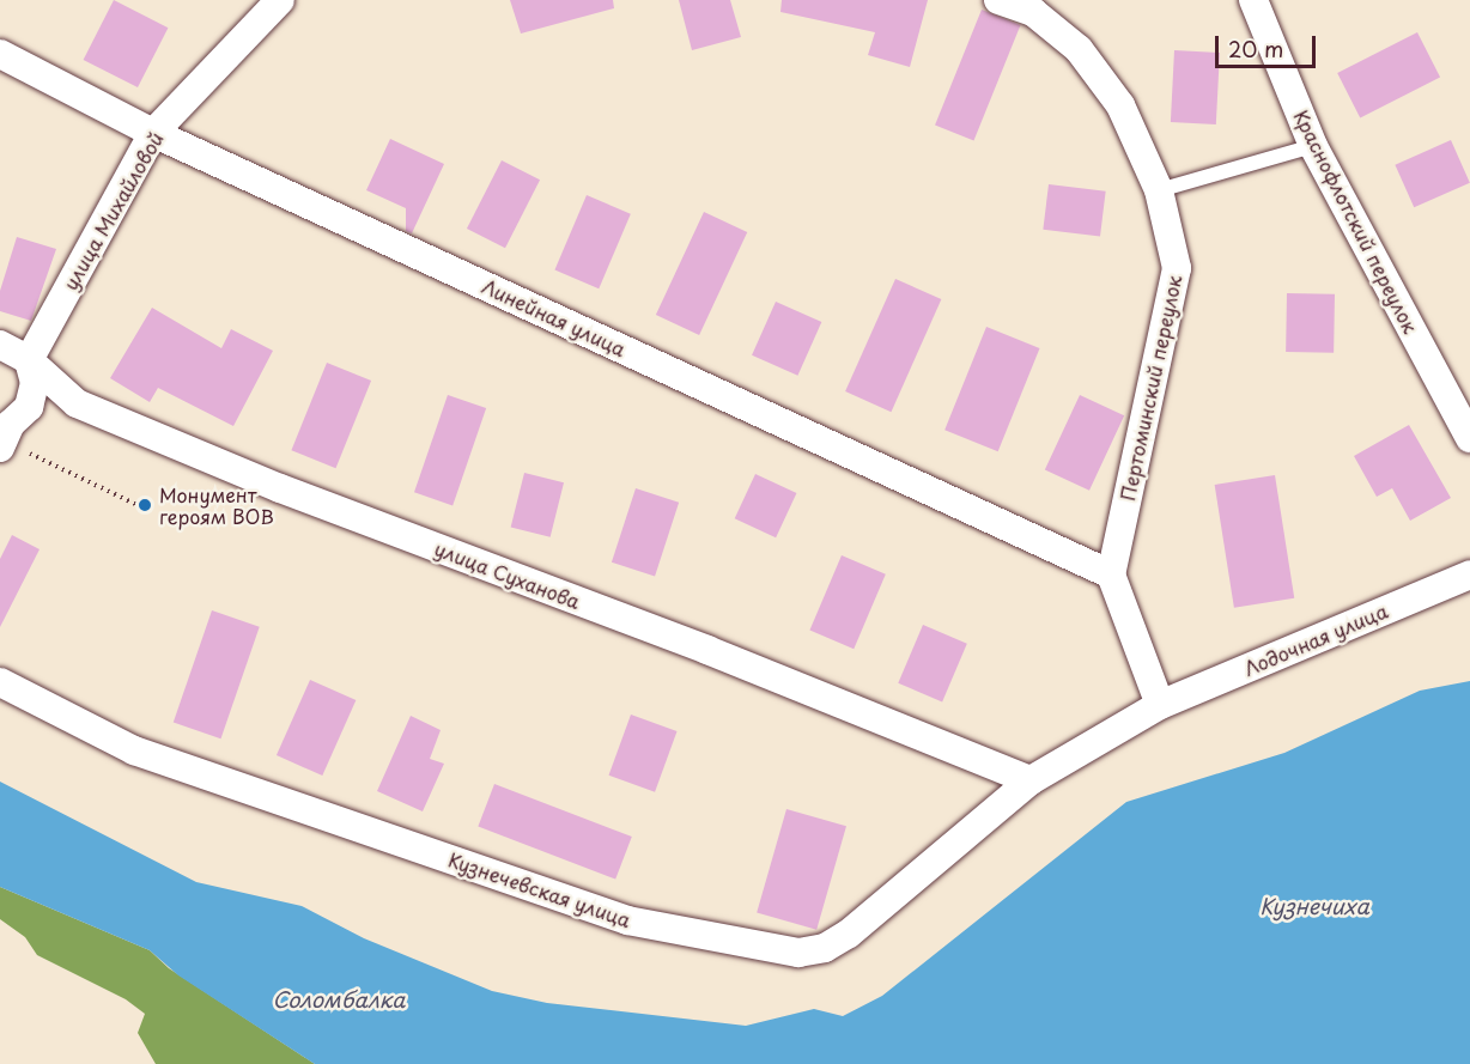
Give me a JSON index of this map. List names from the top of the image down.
{
  "streets": {
    "street": [
      "улица Михайловой",
      "Краснофлотский переулок",
      "Линейная улица",
      "Пертоминский переулок",
      "улица Суханова",
      "Лодочная улица",
      "Кузнечевская улица"
    ]
  },
  "crossings": [
    ["улица Михайловой", "Линейная улица"],
    ["улица Михайловой", "улица Суханова"],
    ["Линейная улица", "Пертоминский переулок"],
    ["улица Суханова", "Кузнечевская улица"],
    ["Лодочная улица", "Кузнечевская улица"]
  ],
  "water": ["Кузнечиха", "Соломбалка"],
  "places": ["Монумент героям ВОВ"],
  "scale_bar": "20 m"
}
